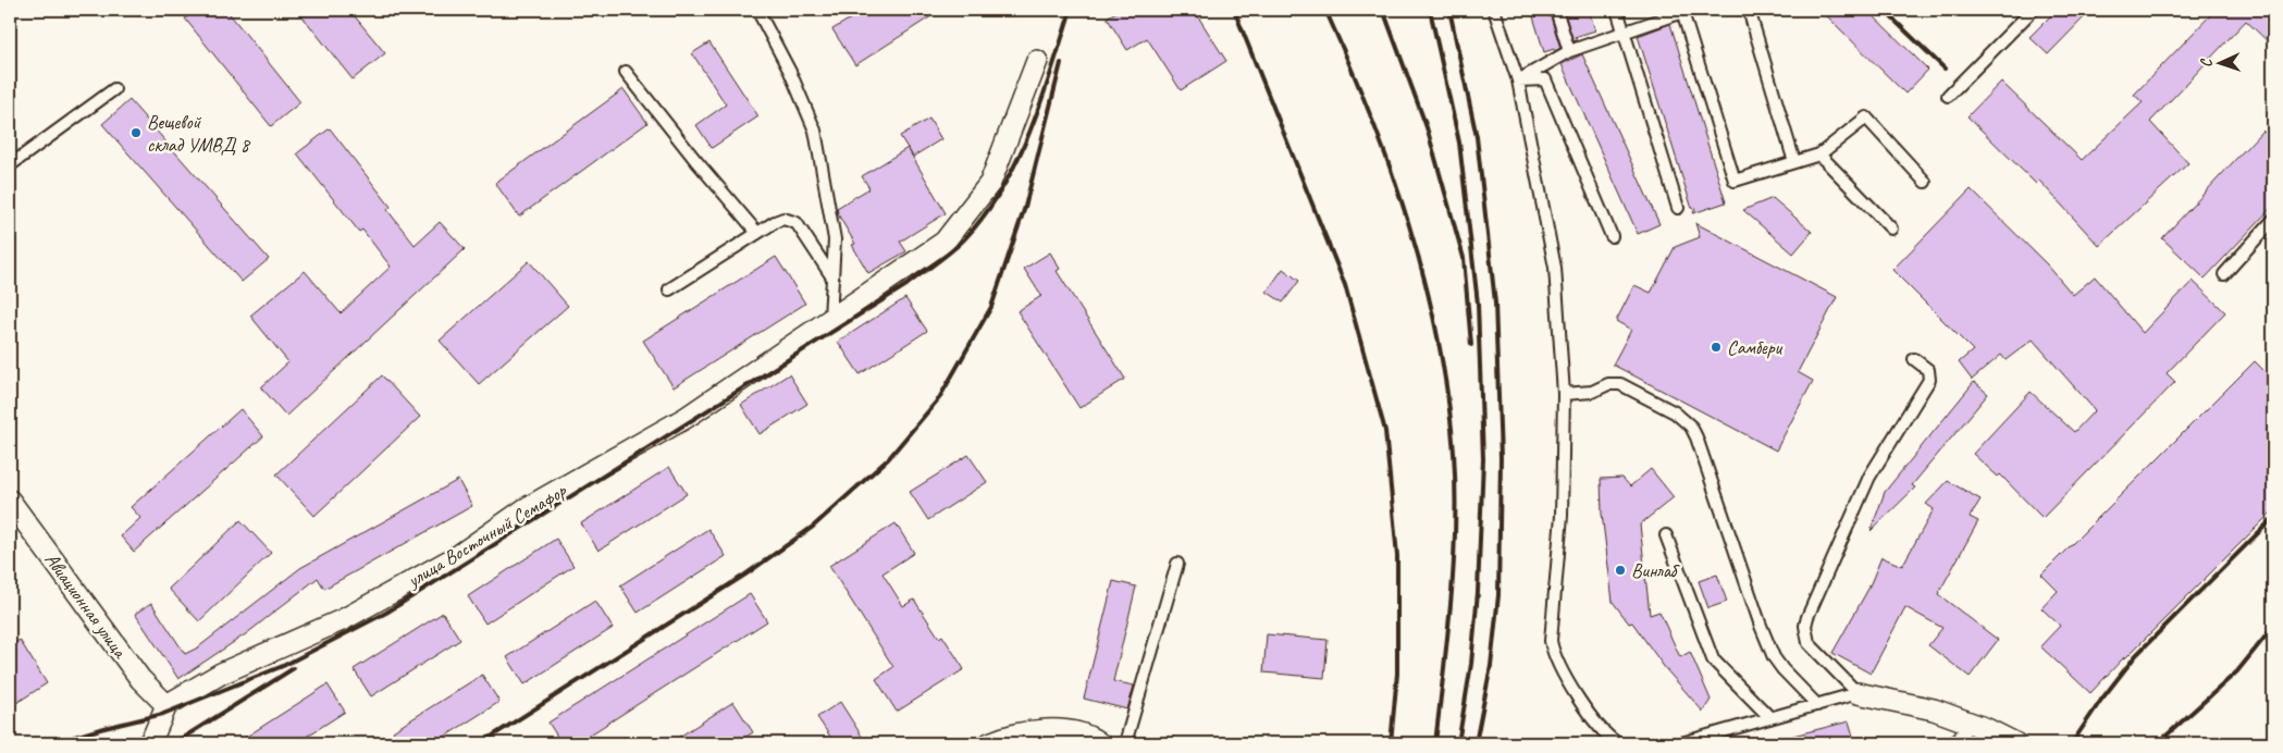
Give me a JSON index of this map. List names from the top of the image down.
{
  "streets": {
    "street": ["улица Восточный Семафор", "Авиационная улица"]
  },
  "crossings": [
    ["улица Восточный Семафор", "Авиационная улица"]
  ],
  "places": ["Вещевой склад УМВД 8", "Самбери", "Винлаб"],
  "north": "left"
}
